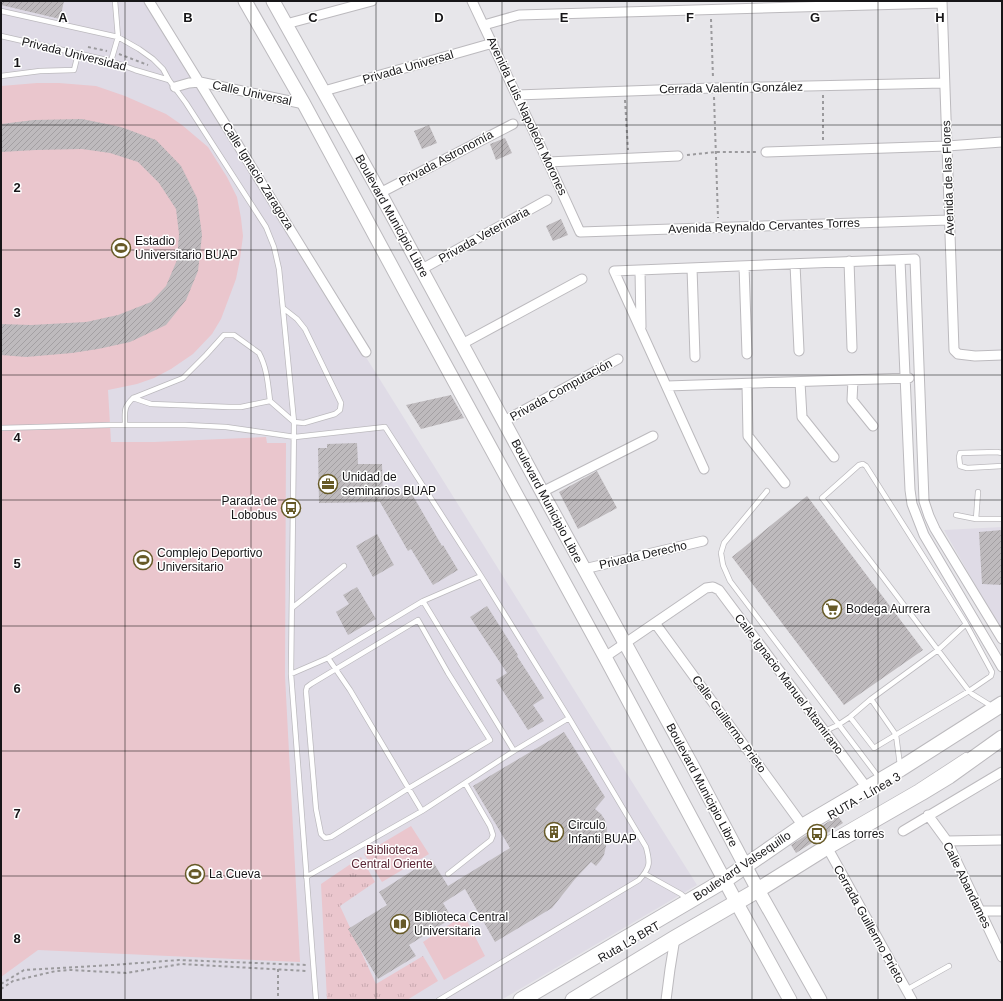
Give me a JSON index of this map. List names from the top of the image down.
{
  "streets": {
    "main road": ["Boulevard Municipio Libre", "Boulevard Valsequillo"],
    "street": [
      "Privada Universal",
      "Cerrada Valentín González",
      "Calle Universal",
      "Avenida Luis Napoleón Morones",
      "Privada Astronomía",
      "Calle Ignacio Zaragoza",
      "Avenida de las Flores",
      "Avenida Reynaldo Cervantes Torres",
      "Privada Veterinaria",
      "Privada Computación",
      "Privada Derecho",
      "Calle Ignacio Manuel Altamirano",
      "Calle Guillermo Prieto",
      "Calle Abandames",
      "Cerrada Guillermo Prieto"
    ],
    "lane": ["Privada Universidad", "RUTA - Línea 3", "Ruta L3 BRT"]
  },
  "crossings": [
    ["Privada Universal", "Avenida Luis Napoleón Morones"],
    ["Privada Universal", "Boulevard Municipio Libre"],
    ["Cerrada Valentín González", "Avenida Luis Napoleón Morones"],
    ["Cerrada Valentín González", "Avenida de las Flores"],
    ["Calle Universal", "Calle Ignacio Zaragoza"],
    ["Calle Universal", "Boulevard Municipio Libre"],
    ["Avenida Luis Napoleón Morones", "Avenida Reynaldo Cervantes Torres"],
    ["Privada Astronomía", "Boulevard Municipio Libre"],
    ["Avenida de las Flores", "Avenida Reynaldo Cervantes Torres"],
    ["Boulevard Municipio Libre", "Privada Veterinaria"],
    ["Boulevard Municipio Libre", "Privada Computación"],
    ["Boulevard Municipio Libre", "Privada Derecho"],
    ["Boulevard Municipio Libre", "RUTA - Línea 3"],
    ["Boulevard Municipio Libre", "Boulevard Valsequillo"],
    ["Calle Ignacio Manuel Altamirano", "Calle Guillermo Prieto"],
    ["Calle Ignacio Manuel Altamirano", "RUTA - Línea 3"],
    ["Calle Ignacio Manuel Altamirano", "Boulevard Valsequillo"],
    ["Calle Guillermo Prieto", "Boulevard Valsequillo"],
    ["RUTA - Línea 3", "Boulevard Valsequillo"],
    ["Boulevard Valsequillo", "Cerrada Guillermo Prieto"],
    ["Boulevard Valsequillo", "Ruta L3 BRT"]
  ],
  "parks": ["Biblioteca Central Oriente"],
  "places": {
    "sports": ["Estadio Universitario BUAP", "Complejo Deportivo Universitario", "La Cueva"],
    "office": ["Unidad de seminarios BUAP"],
    "bus stop": ["Parada de Lobobus", "Las torres"],
    "supermarket": ["Bodega Aurrera"],
    "building": ["Circulo Infanti BUAP"],
    "library": ["Biblioteca Central Universitaria"]
  },
  "grid": {
    "columns": [
      "A",
      "B",
      "C",
      "D",
      "E",
      "F",
      "G",
      "H"
    ],
    "rows": [
      "1",
      "2",
      "3",
      "4",
      "5",
      "6",
      "7",
      "8"
    ]
  }
}
